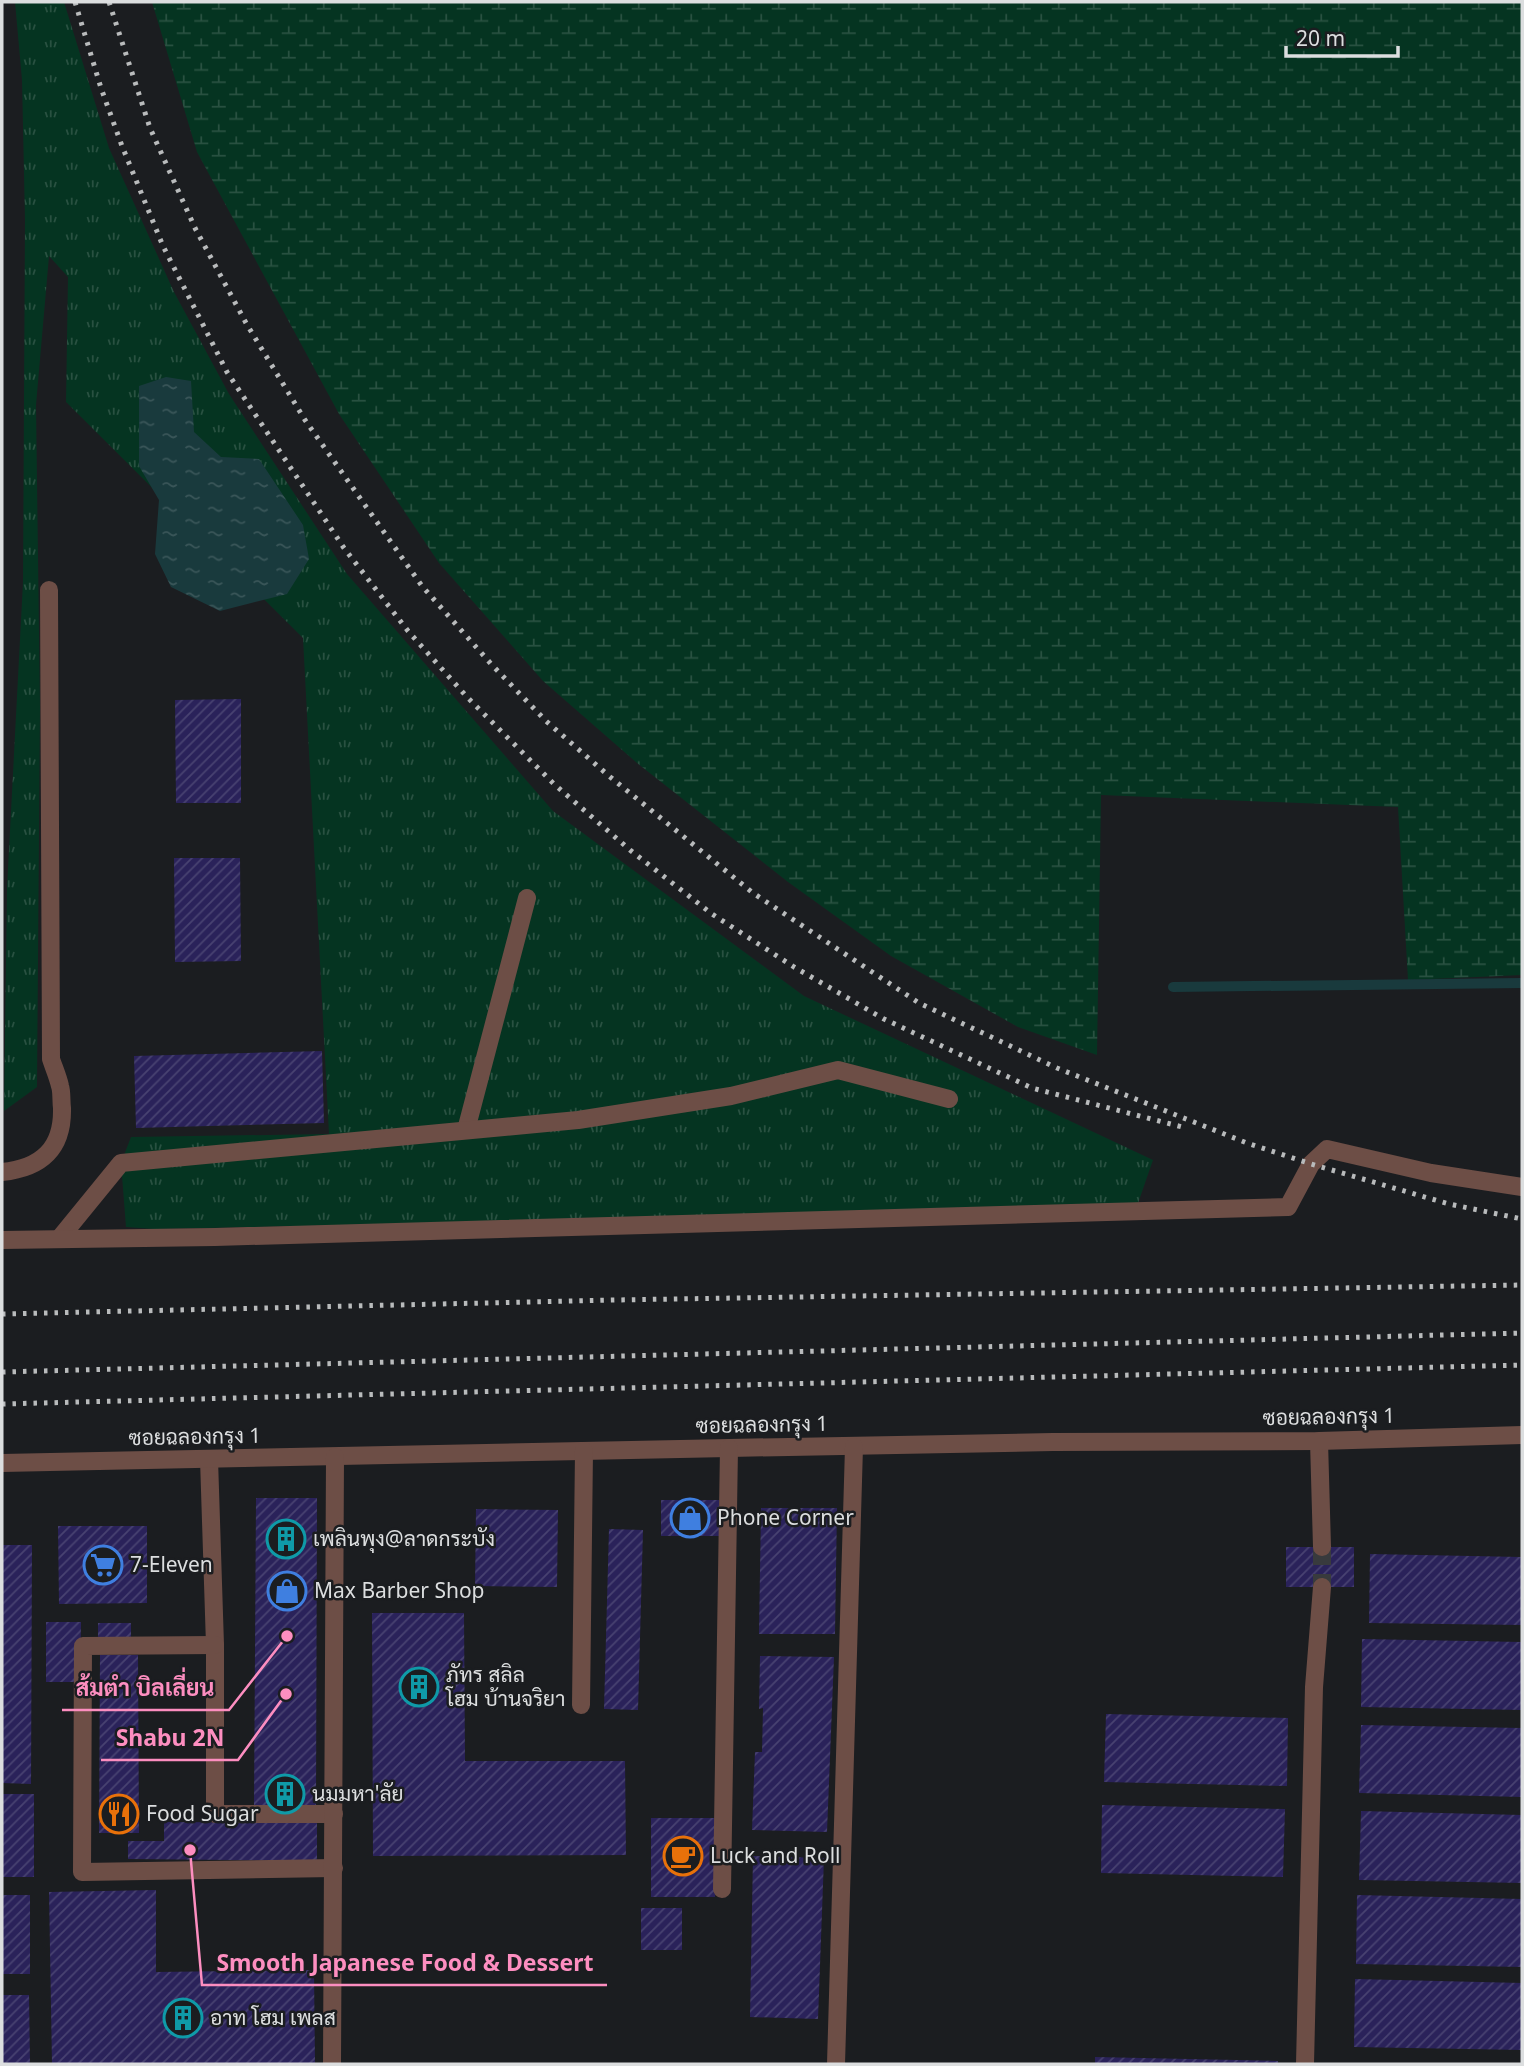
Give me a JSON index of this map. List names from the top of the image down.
{
  "streets": {
    "street": ["ซอยฉลองกรุง 1"]
  },
  "places": {
    "shop": ["Phone Corner", "Max Barber Shop"],
    "building": [
      "เพลินพุง@ลาดกระบัง",
      "ภัทร สลิล โฮม บ้านจริยา",
      "นมมหา'ลัย",
      "อาท โฮม เพลส"
    ],
    "supermarket": ["7-Eleven"],
    "other": ["ส้มตำ บิลเลี่ยน", "Shabu 2N", "Smooth Japanese Food & Dessert"],
    "restaurant": ["Food Sugar"],
    "cafe": ["Luck and Roll"]
  },
  "scale_bar": "20 m"
}
